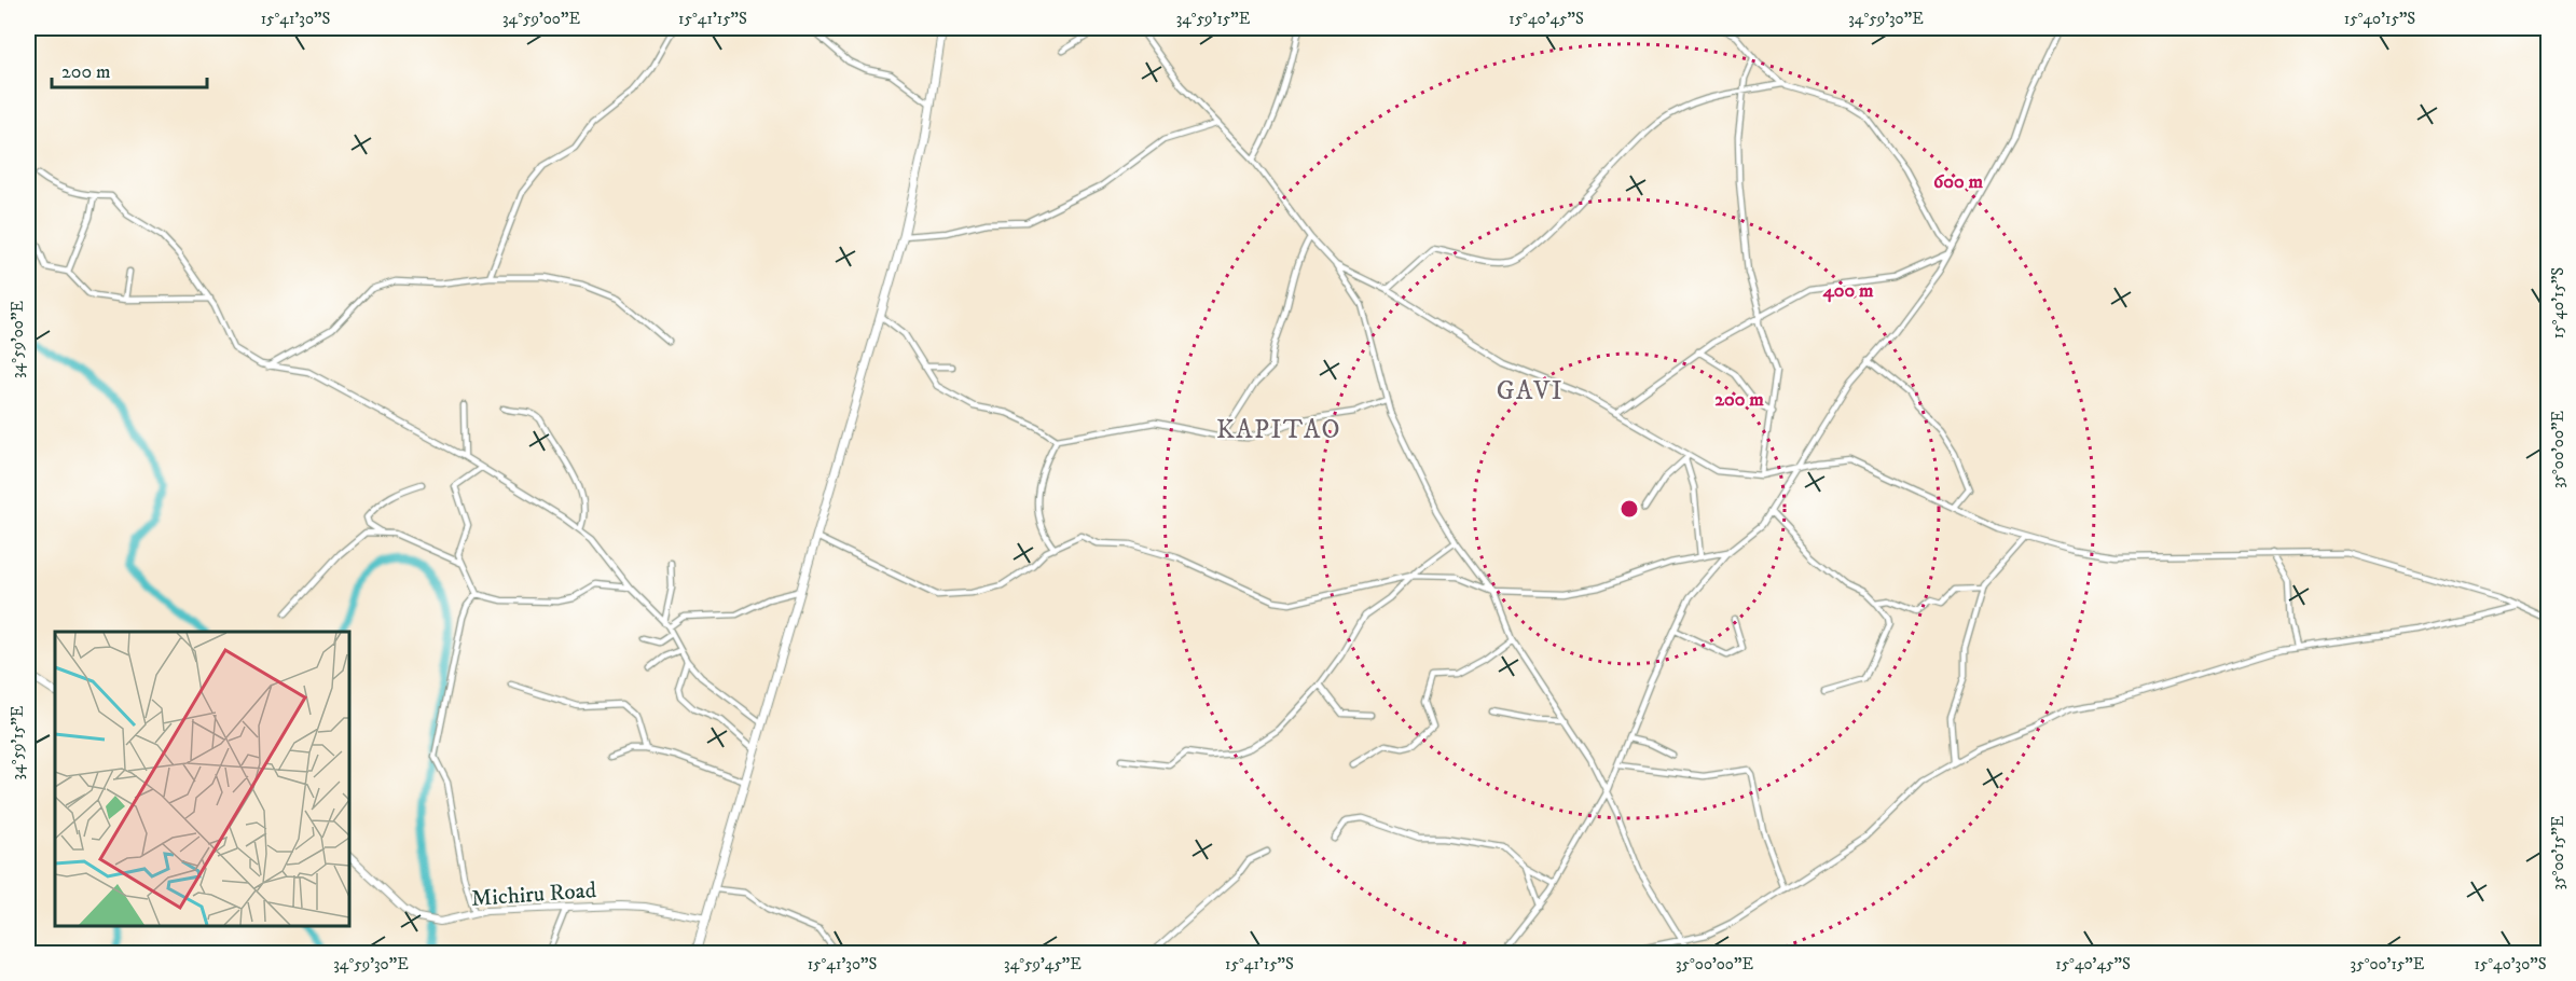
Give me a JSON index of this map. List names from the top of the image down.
{
  "streets": {
    "street": ["Michiru Road"]
  },
  "districts": ["GAVI", "KAPITAO"],
  "scale_bar": "200 m",
  "coordinates": [
    "15°41'30\"S",
    "34°59'00\"E",
    "15°41'15\"S",
    "34°59'15\"E",
    "15°40'45\"S",
    "34°59'30\"E",
    "15°40'15\"S",
    "35°00'00\"E",
    "35°00'15\"E",
    "34°59'45\"E",
    "15°40'30\"S"
  ],
  "rings": ["600 m", "400 m", "200 m"]
}
